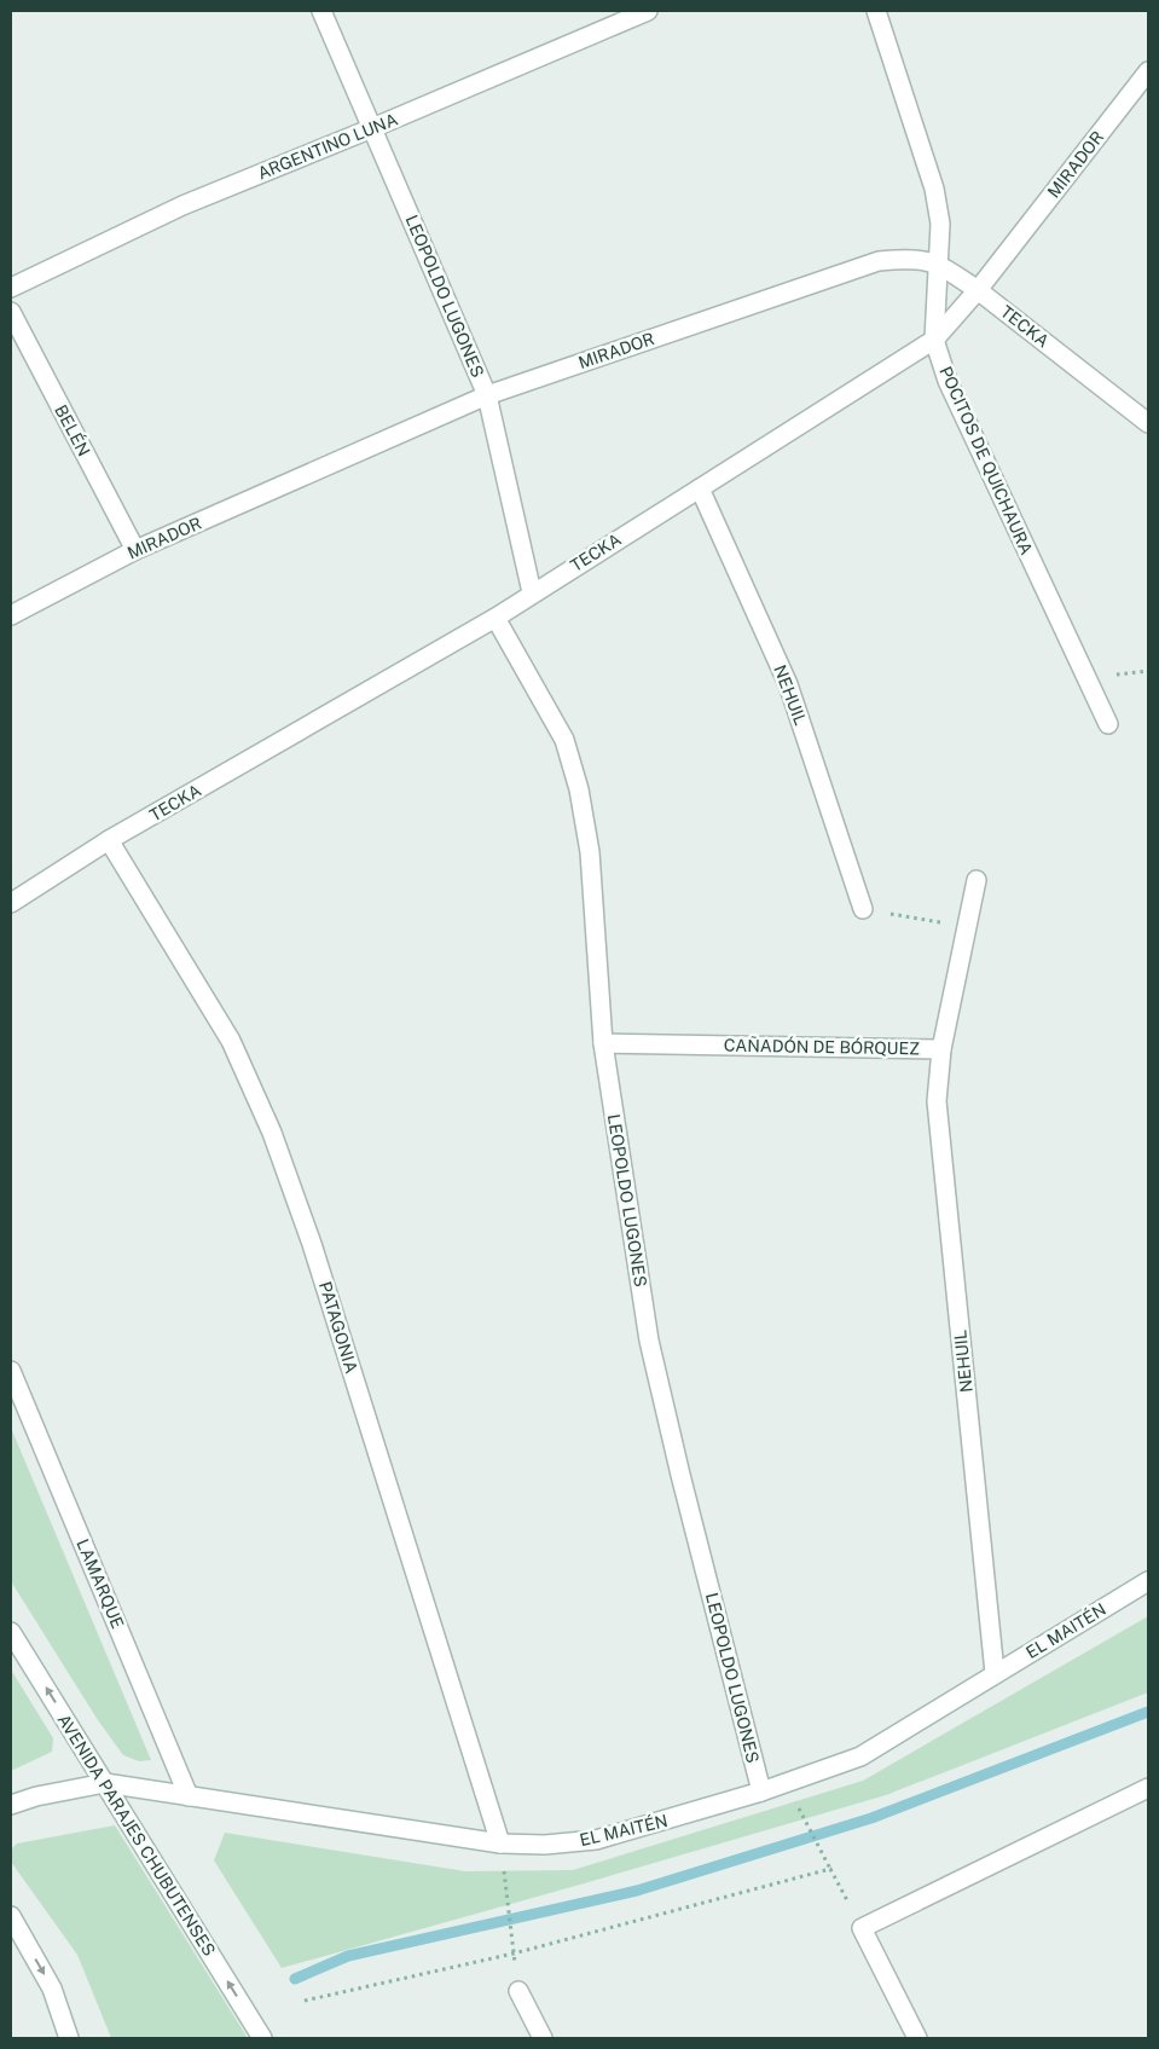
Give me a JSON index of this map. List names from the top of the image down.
{
  "streets": {
    "street": [
      "ARGENTINO LUNA",
      "MIRADOR",
      "LEOPOLDO LUGONES",
      "TECKA",
      "BELÉN",
      "POCITOS DE QUICHAURA",
      "NEHUIL",
      "CAÑADÓN DE BÓRQUEZ",
      "PATAGONIA",
      "LAMARQUE",
      "EL MAITÉN",
      "AVENIDA PARAJES CHUBUTENSES"
    ]
  },
  "crossings": [
    ["ARGENTINO LUNA", "LEOPOLDO LUGONES"],
    ["MIRADOR", "LEOPOLDO LUGONES"],
    ["MIRADOR", "TECKA"],
    ["MIRADOR", "BELÉN"],
    ["MIRADOR", "POCITOS DE QUICHAURA"],
    ["LEOPOLDO LUGONES", "TECKA"],
    ["LEOPOLDO LUGONES", "CAÑADÓN DE BÓRQUEZ"],
    ["LEOPOLDO LUGONES", "EL MAITÉN"],
    ["TECKA", "POCITOS DE QUICHAURA"],
    ["TECKA", "NEHUIL"],
    ["TECKA", "PATAGONIA"],
    ["NEHUIL", "CAÑADÓN DE BÓRQUEZ"],
    ["NEHUIL", "EL MAITÉN"],
    ["PATAGONIA", "EL MAITÉN"],
    ["LAMARQUE", "EL MAITÉN"],
    ["EL MAITÉN", "AVENIDA PARAJES CHUBUTENSES"]
  ],
  "one_way": ["AVENIDA PARAJES CHUBUTENSES"]
}
